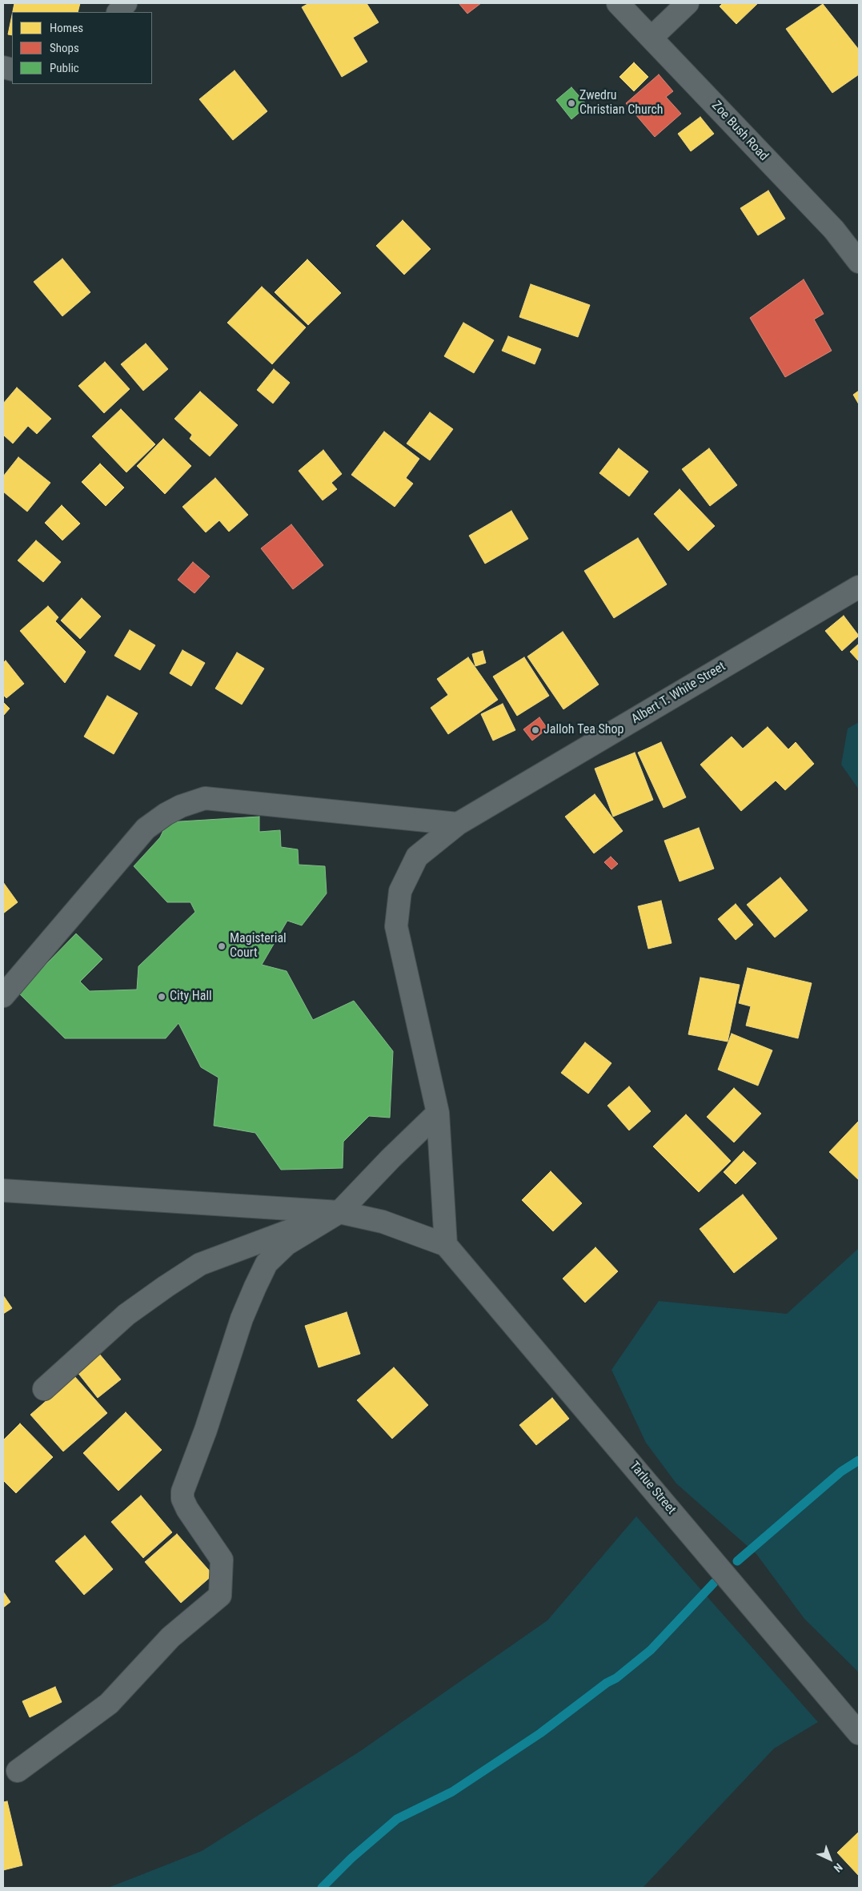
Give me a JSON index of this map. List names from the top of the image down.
{
  "streets": {
    "street": ["Zoe Bush Road", "Albert T. White Street", "Tarlue Street"]
  },
  "crossings": [
    ["Albert T. White Street", "Tarlue Street"]
  ],
  "places": [
    "Zwedru Christian Church",
    "Jalloh Tea Shop",
    "Magisterial Court",
    "City Hall"
  ],
  "legend": ["Homes", "Shops", "Public"],
  "north": "bottom right"
}
